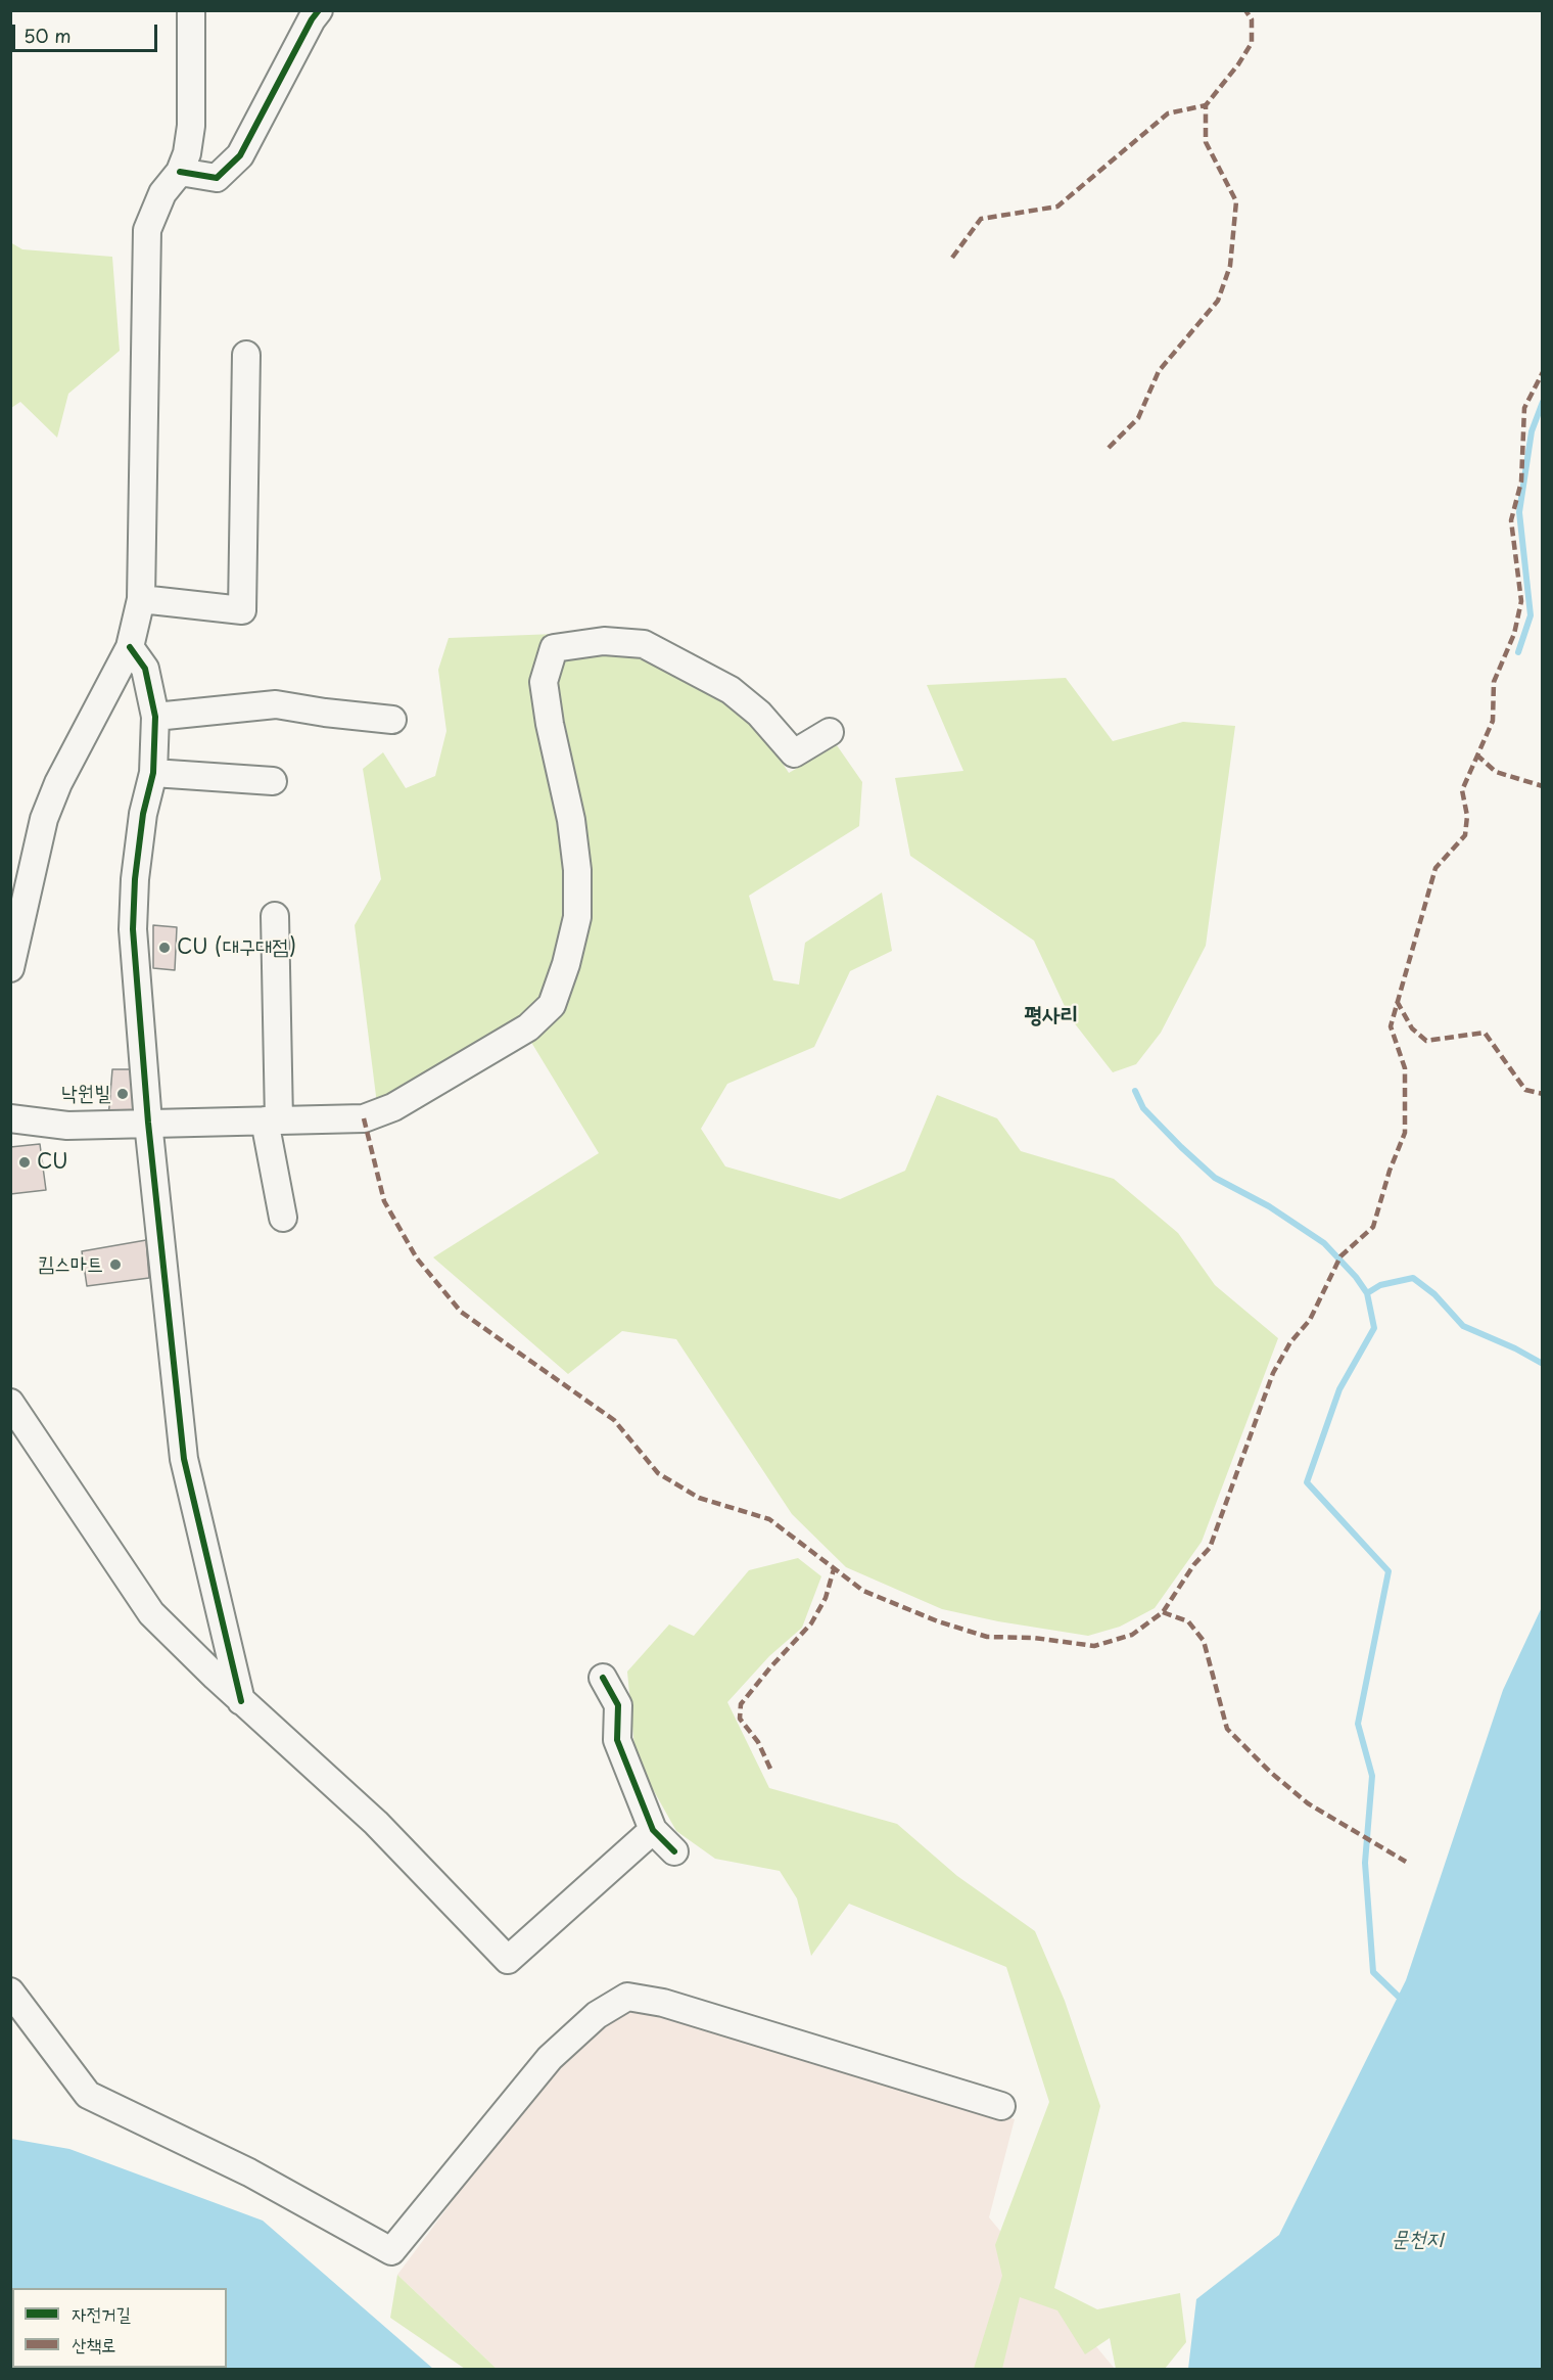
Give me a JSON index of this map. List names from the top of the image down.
{
  "districts": ["평사리"],
  "water": ["문천지"],
  "places": [
    "CU (대구대점)",
    "낙원빌",
    "CU",
    "킴스마트"
  ],
  "legend": ["자전거길", "산책로"],
  "scale_bar": "50 m"
}
